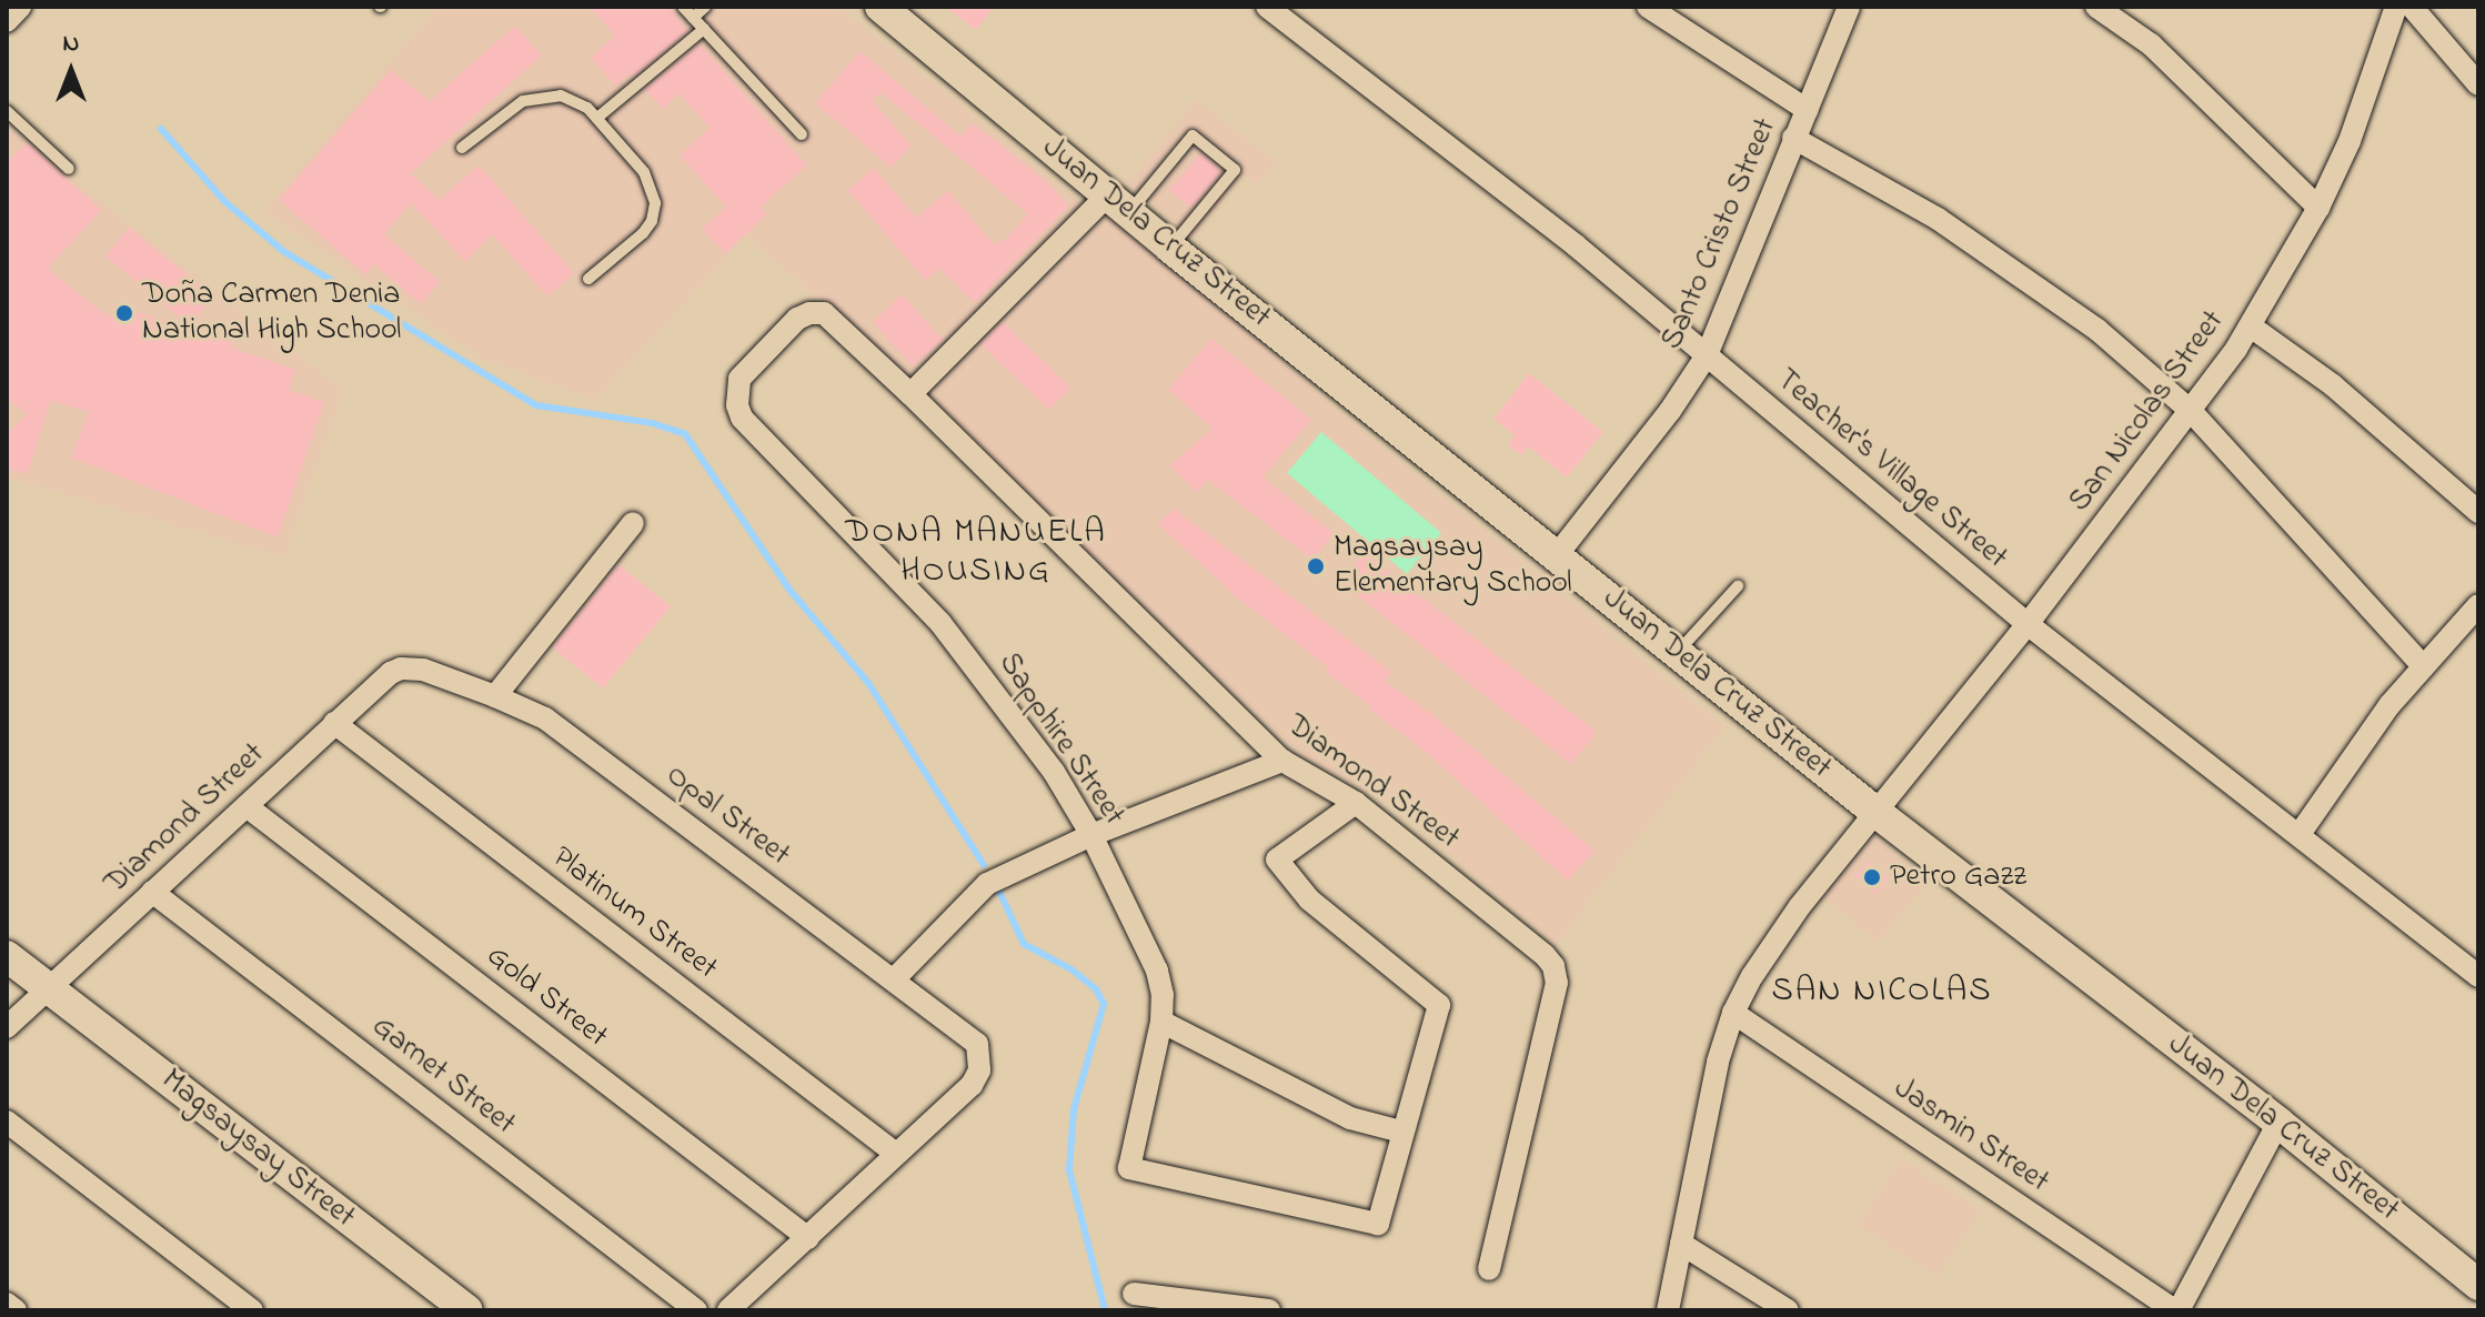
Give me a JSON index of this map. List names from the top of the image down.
{
  "streets": {
    "street": [
      "Juan Dela Cruz Street",
      "Santo Cristo Street",
      "San Nicolas Street",
      "Teacher's Village Street",
      "Sapphire Street",
      "Diamond Street",
      "Opal Street",
      "Platinum Street",
      "Gold Street",
      "Garnet Street",
      "Jasmin Street",
      "Magsaysay Street"
    ]
  },
  "crossings": [
    ["Juan Dela Cruz Street", "Santo Cristo Street"],
    ["Juan Dela Cruz Street", "San Nicolas Street"],
    ["Santo Cristo Street", "Teacher's Village Street"],
    ["San Nicolas Street", "Teacher's Village Street"],
    ["San Nicolas Street", "Jasmin Street"],
    ["Sapphire Street", "Diamond Street"],
    ["Diamond Street", "Opal Street"],
    ["Diamond Street", "Platinum Street"],
    ["Diamond Street", "Gold Street"],
    ["Diamond Street", "Garnet Street"],
    ["Diamond Street", "Magsaysay Street"],
    ["Opal Street", "Platinum Street"]
  ],
  "districts": ["DONA MANUELA HOUSING", "SAN NICOLAS"],
  "places": ["Doña Carmen Denia National High School", "Magsaysay Elementary School", "Petro Gazz"],
  "north": "top"
}
